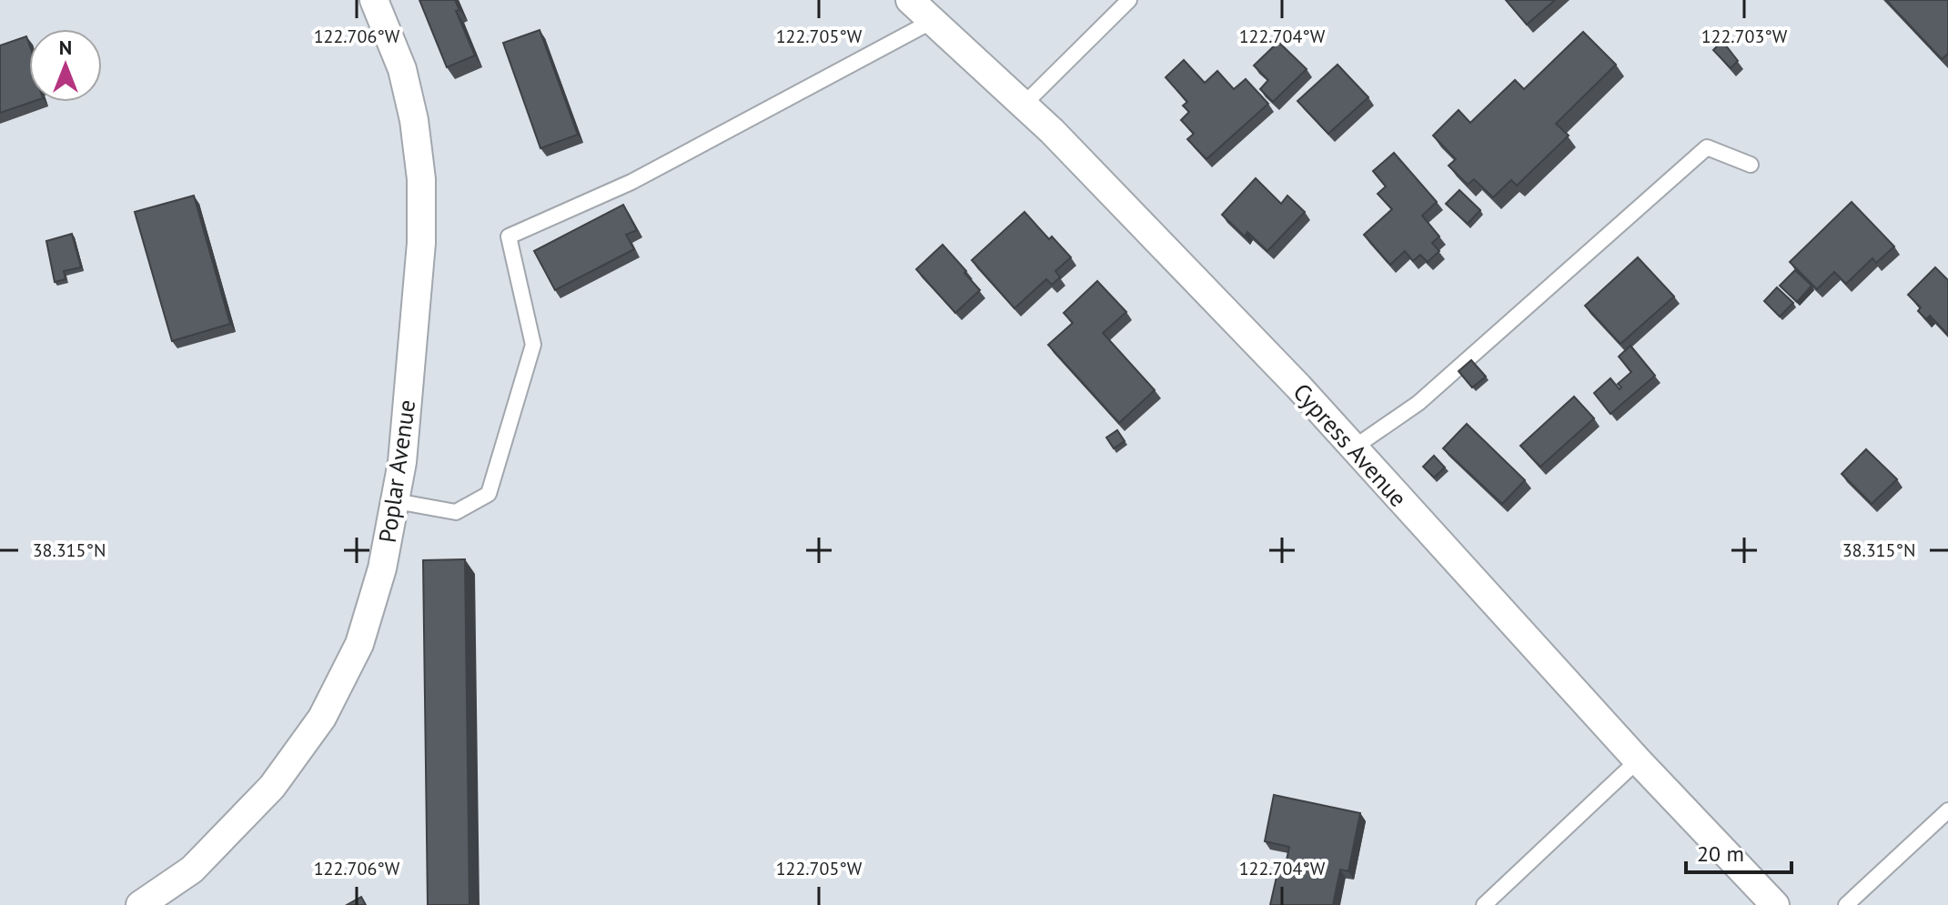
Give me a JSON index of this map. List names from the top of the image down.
{
  "streets": {
    "street": ["Cypress Avenue", "Poplar Avenue"]
  },
  "scale_bar": "20 m",
  "north": "top",
  "coordinates": [
    "122.706°W",
    "122.705°W",
    "122.704°W",
    "122.703°W",
    "38.315°N"
  ]
}
